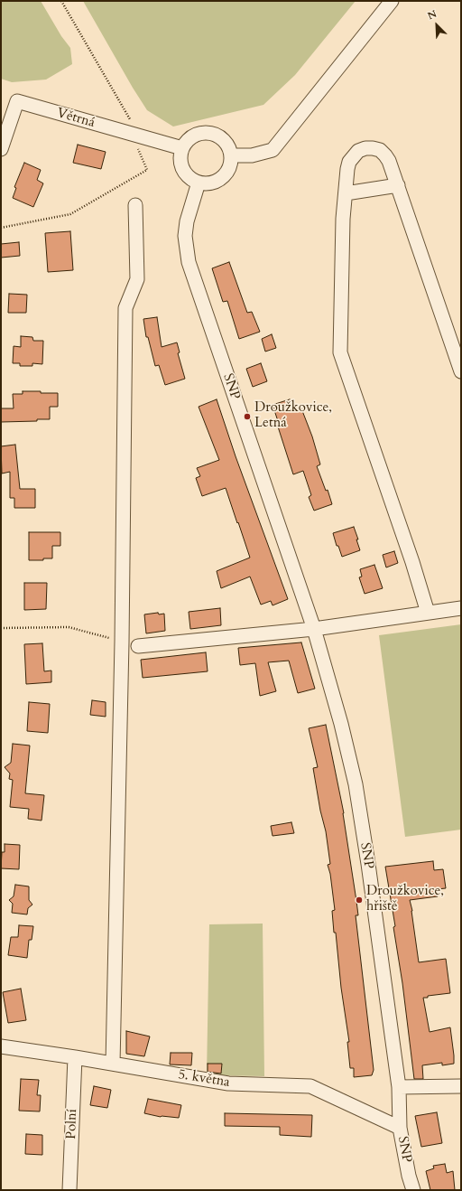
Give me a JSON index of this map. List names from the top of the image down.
{
  "streets": {
    "street": [
      "Větrná",
      "SNP",
      "5. května",
      "Polní"
    ]
  },
  "crossings": [
    ["Větrná", "SNP"],
    ["SNP", "5. května"],
    ["5. května", "Polní"]
  ],
  "places": ["Droužkovice, Letná", "Droužkovice, hřiště"],
  "north": "top left"
}
